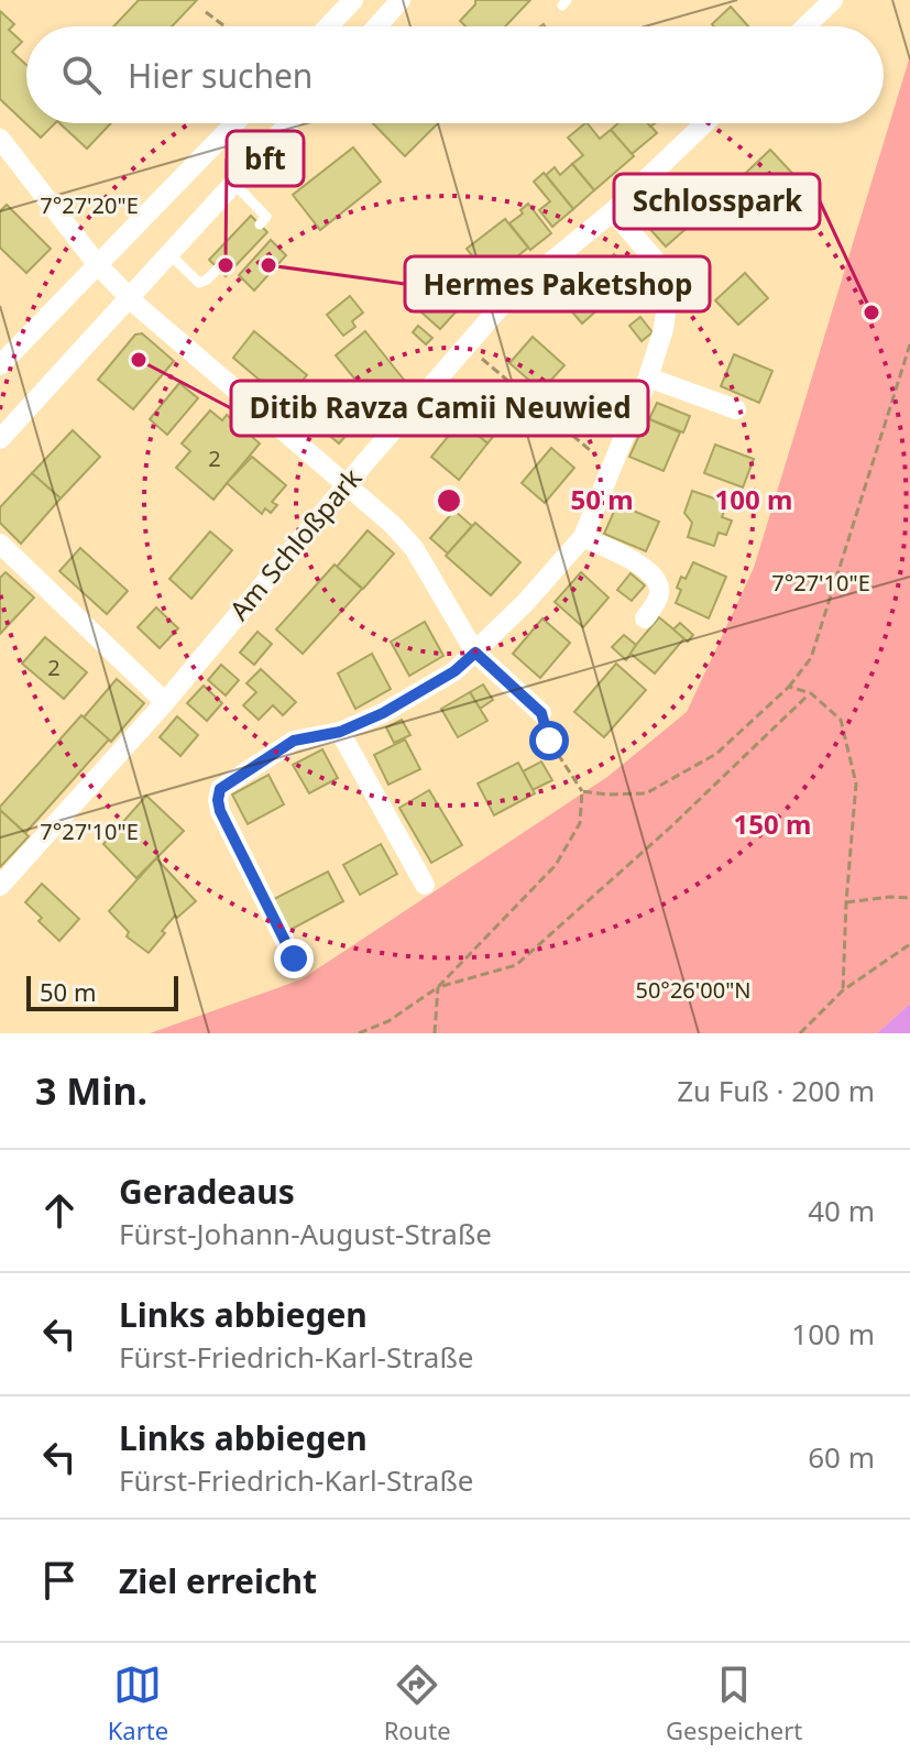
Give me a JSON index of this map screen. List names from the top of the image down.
{
  "streets": {
    "street": ["Am Schloßpark"]
  },
  "places": [
    "bft",
    "Hermes Paketshop",
    "Schlosspark",
    "Ditib Ravza Camii Neuwied"
  ],
  "house_numbers": ["2", "2"],
  "scale_bar": "50 m",
  "page": {
    "search": "Hier suchen",
    "scale": "50 m",
    "heading": ["3 Min.", "Zu Fuß · 200 m"],
    "list": [
      ["Geradeaus", "Fürst-Johann-August-Straße", "40 m"],
      ["Links abbiegen", "Fürst-Friedrich-Karl-Straße", "100 m"],
      ["Links abbiegen", "Fürst-Friedrich-Karl-Straße", "60 m"],
      "Ziel erreicht"
    ],
    "nav": ["Karte", "Route", "Gespeichert"]
  },
  "coordinates": ["7°27'20\"E", "7°27'10\"E", "50°26'00\"N"],
  "rings": ["50 m", "100 m", "150 m"]
}
